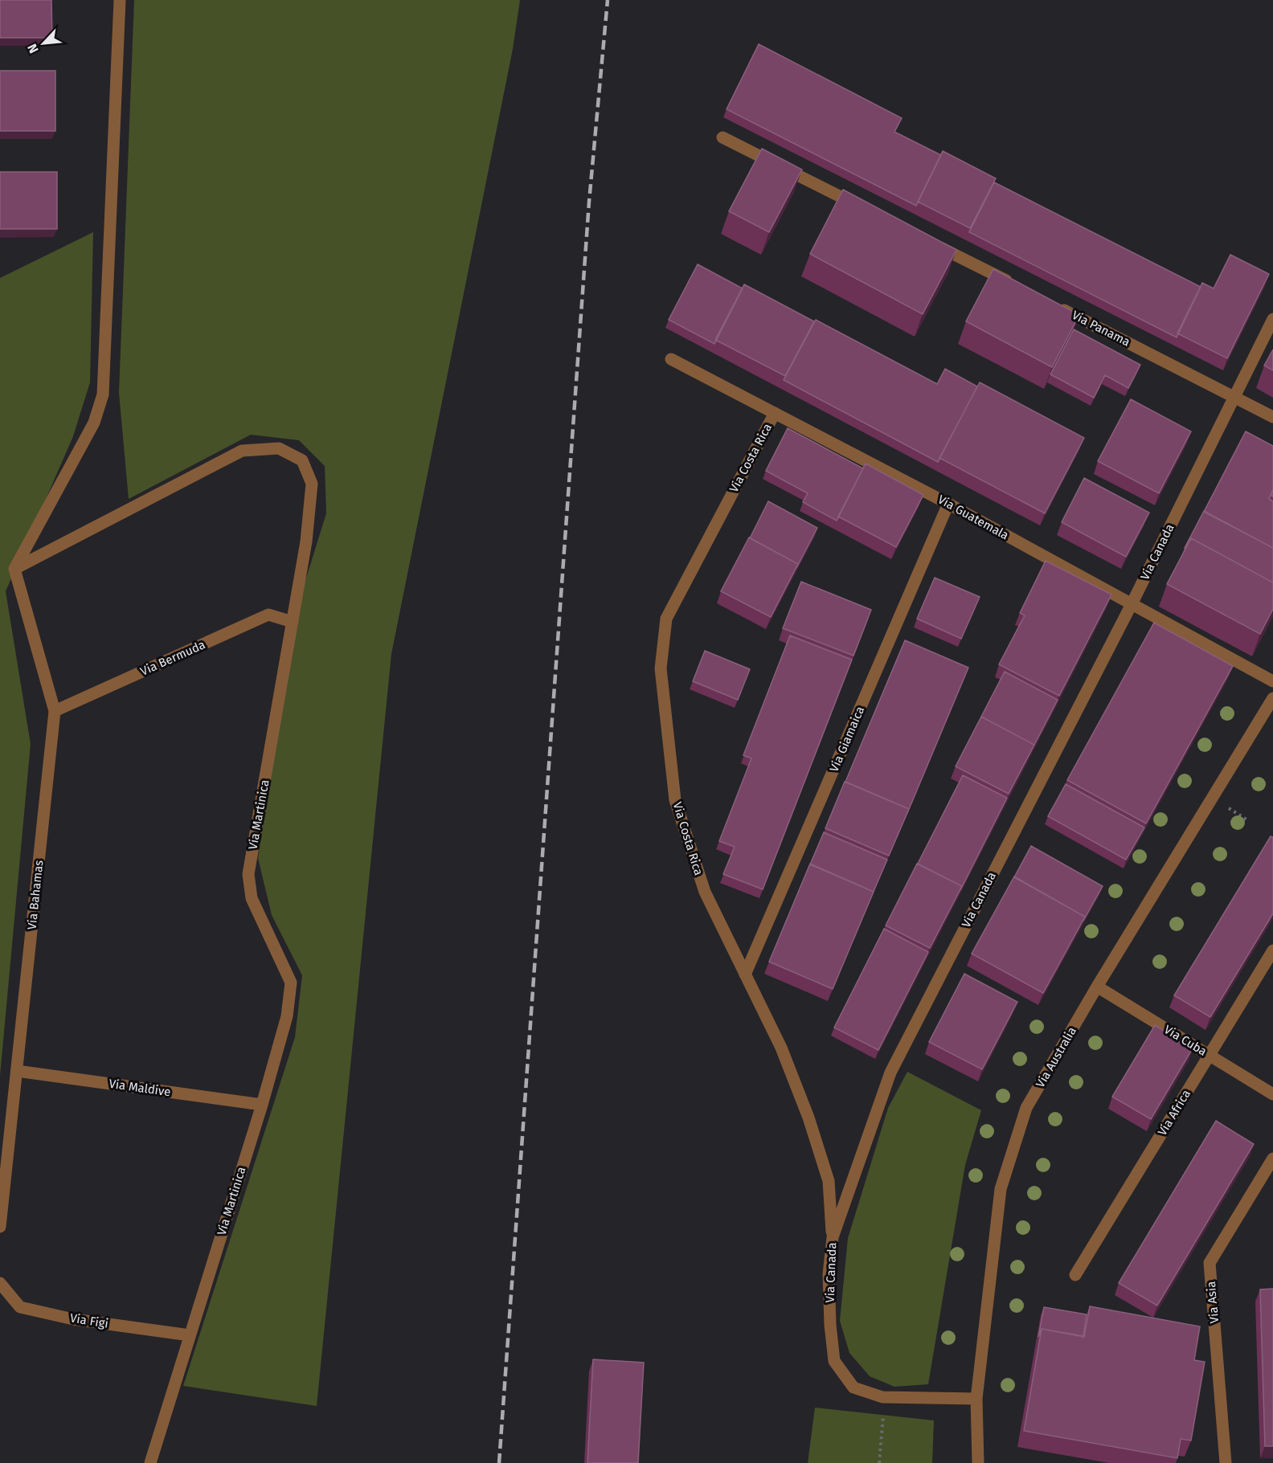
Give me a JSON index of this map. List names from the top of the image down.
{
  "streets": {
    "street": [
      "Via Panama",
      "Via Costa Rica",
      "Via Guatemala",
      "Via Canada",
      "Via Bermuda",
      "Via Giamaica",
      "Via Martinica",
      "Via Bahamas",
      "Via Cuba",
      "Via Australia",
      "Via Maldive",
      "Via Africa",
      "Via Asia",
      "Via Figi"
    ]
  },
  "crossings": [
    ["Via Panama", "Via Canada"],
    ["Via Costa Rica", "Via Guatemala"],
    ["Via Costa Rica", "Via Canada"],
    ["Via Costa Rica", "Via Giamaica"],
    ["Via Guatemala", "Via Canada"],
    ["Via Guatemala", "Via Giamaica"],
    ["Via Canada", "Via Australia"],
    ["Via Bermuda", "Via Martinica"],
    ["Via Bermuda", "Via Bahamas"],
    ["Via Martinica", "Via Bahamas"],
    ["Via Martinica", "Via Maldive"],
    ["Via Martinica", "Via Figi"],
    ["Via Bahamas", "Via Maldive"],
    ["Via Cuba", "Via Australia"],
    ["Via Cuba", "Via Africa"]
  ],
  "north": "bottom left"
}
